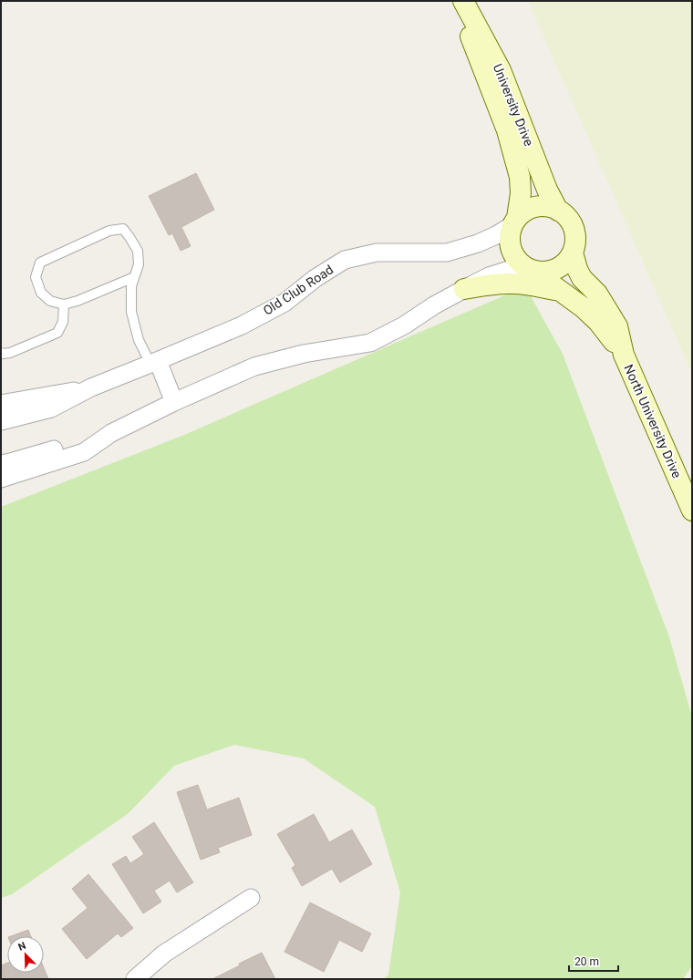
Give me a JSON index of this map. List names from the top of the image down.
{
  "streets": {
    "main road": ["University Drive", "North University Drive"],
    "street": ["Old Club Road"]
  },
  "crossings": [
    ["University Drive", "Old Club Road"]
  ],
  "scale_bar": "20 m",
  "north": "top left"
}
